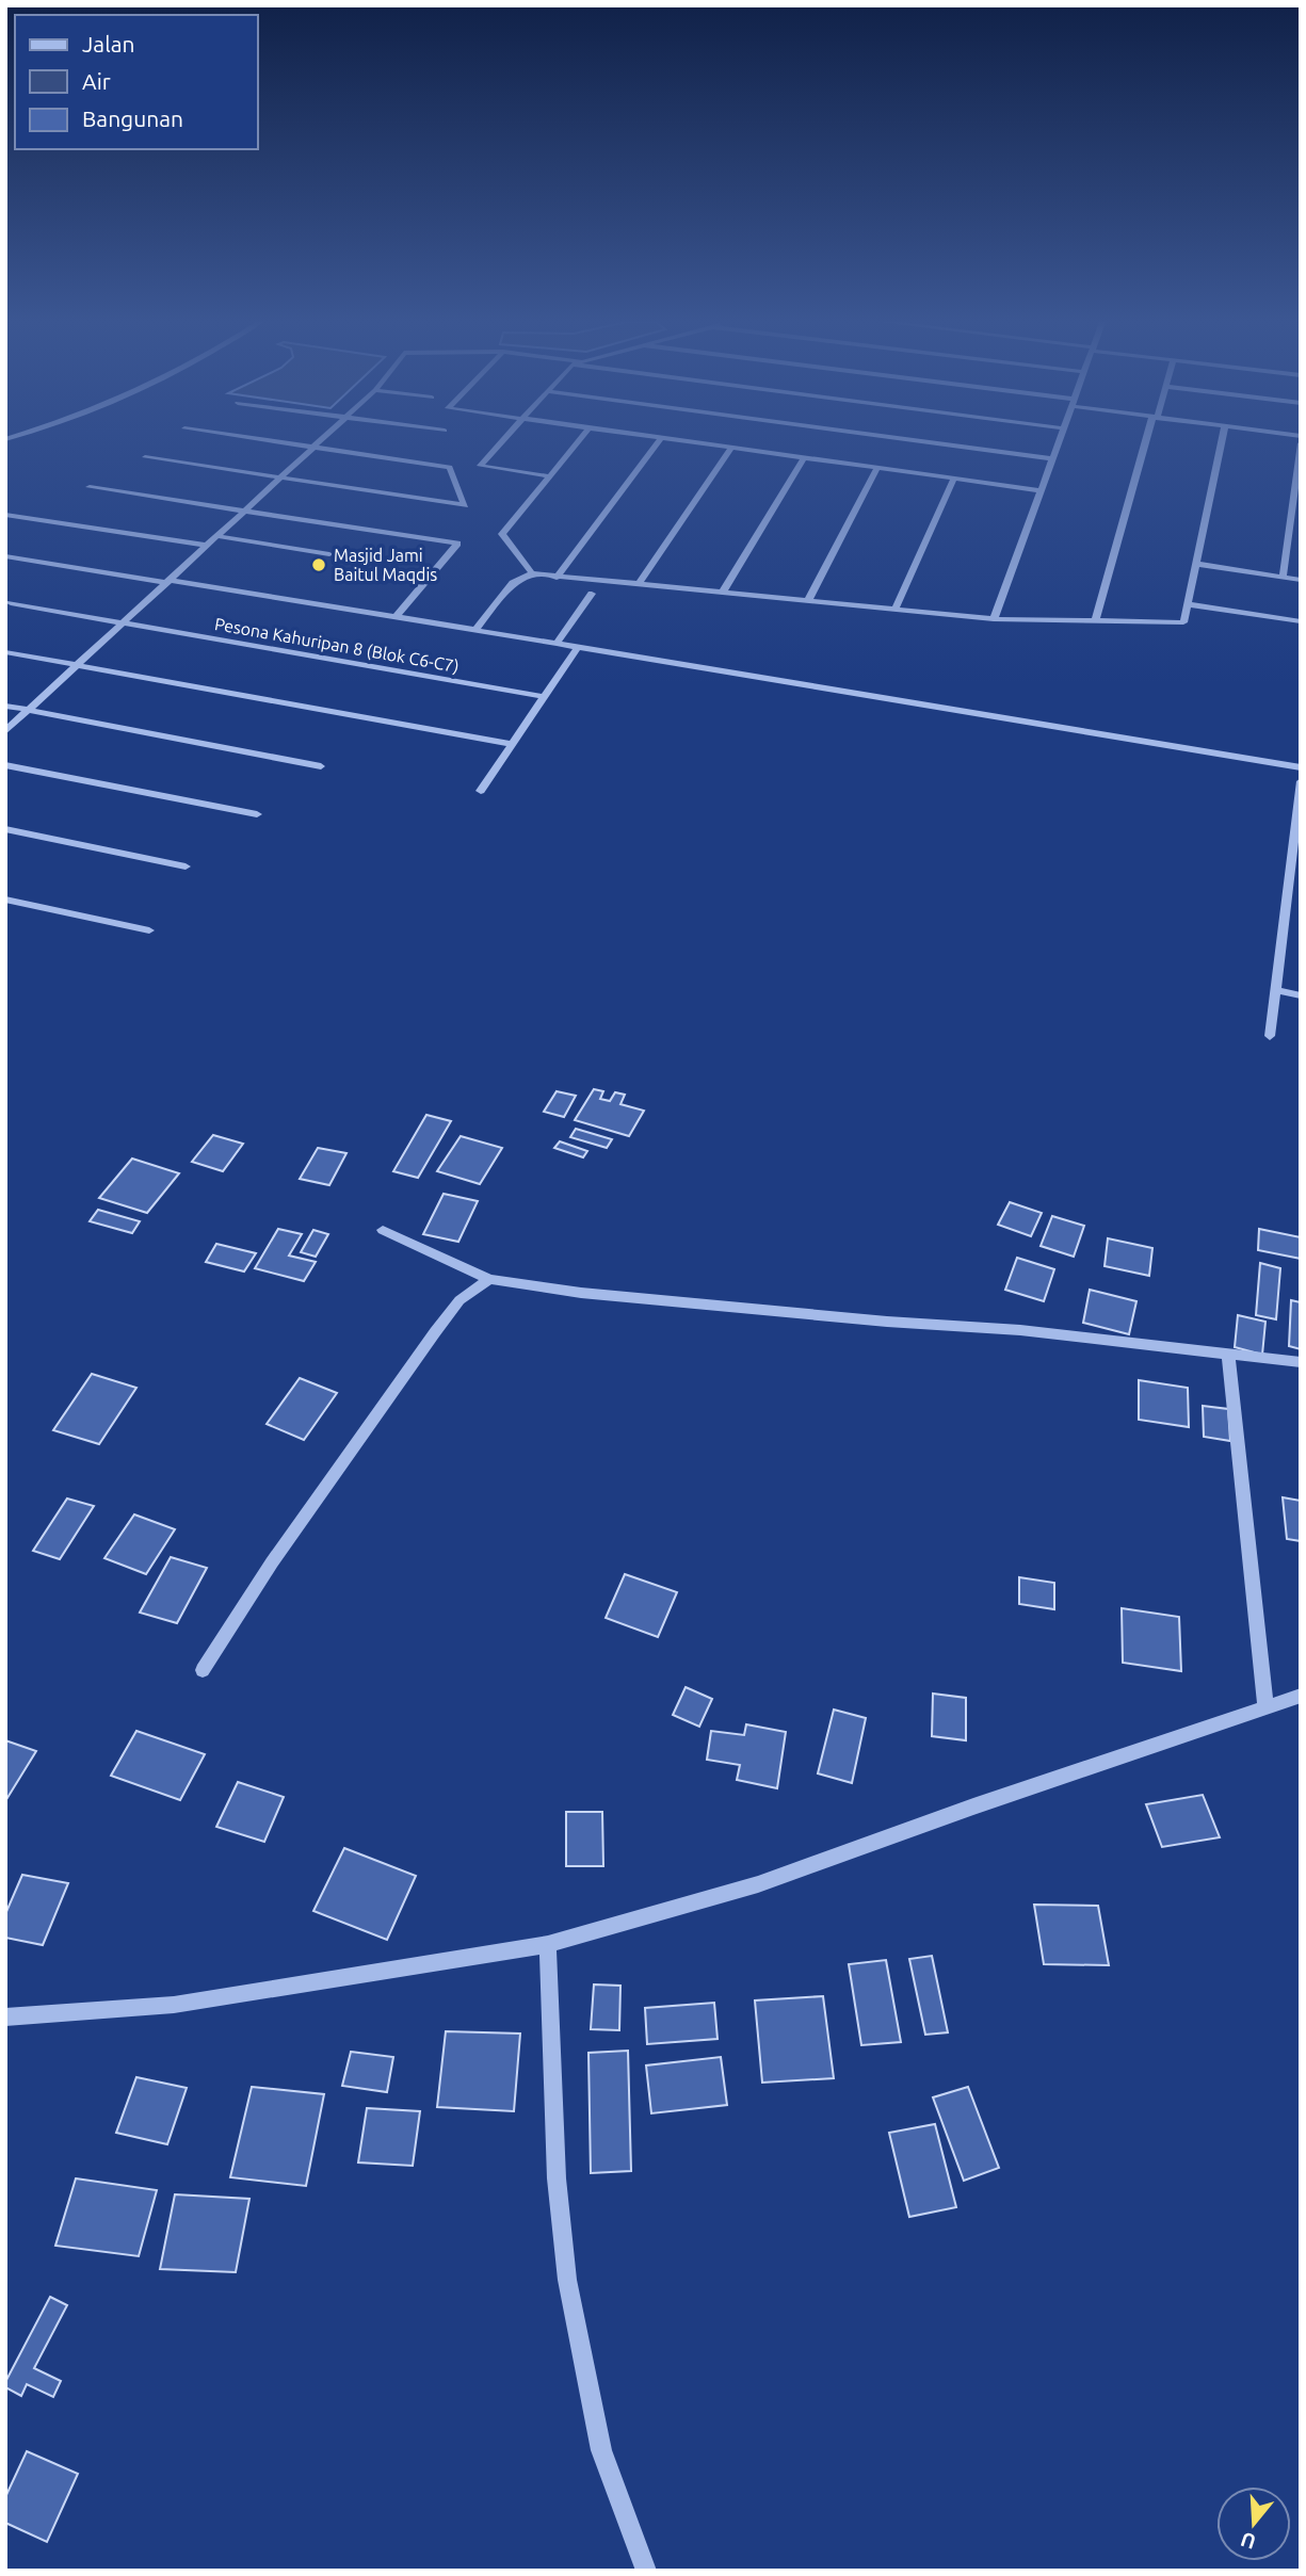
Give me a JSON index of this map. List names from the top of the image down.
{
  "streets": {
    "street": ["Pesona Kahuripan 8 (Blok C6-C7)"]
  },
  "places": ["Masjid Jami Baitul Maqdis"],
  "legend": ["Jalan", "Air", "Bangunan"],
  "north": "bottom"
}
